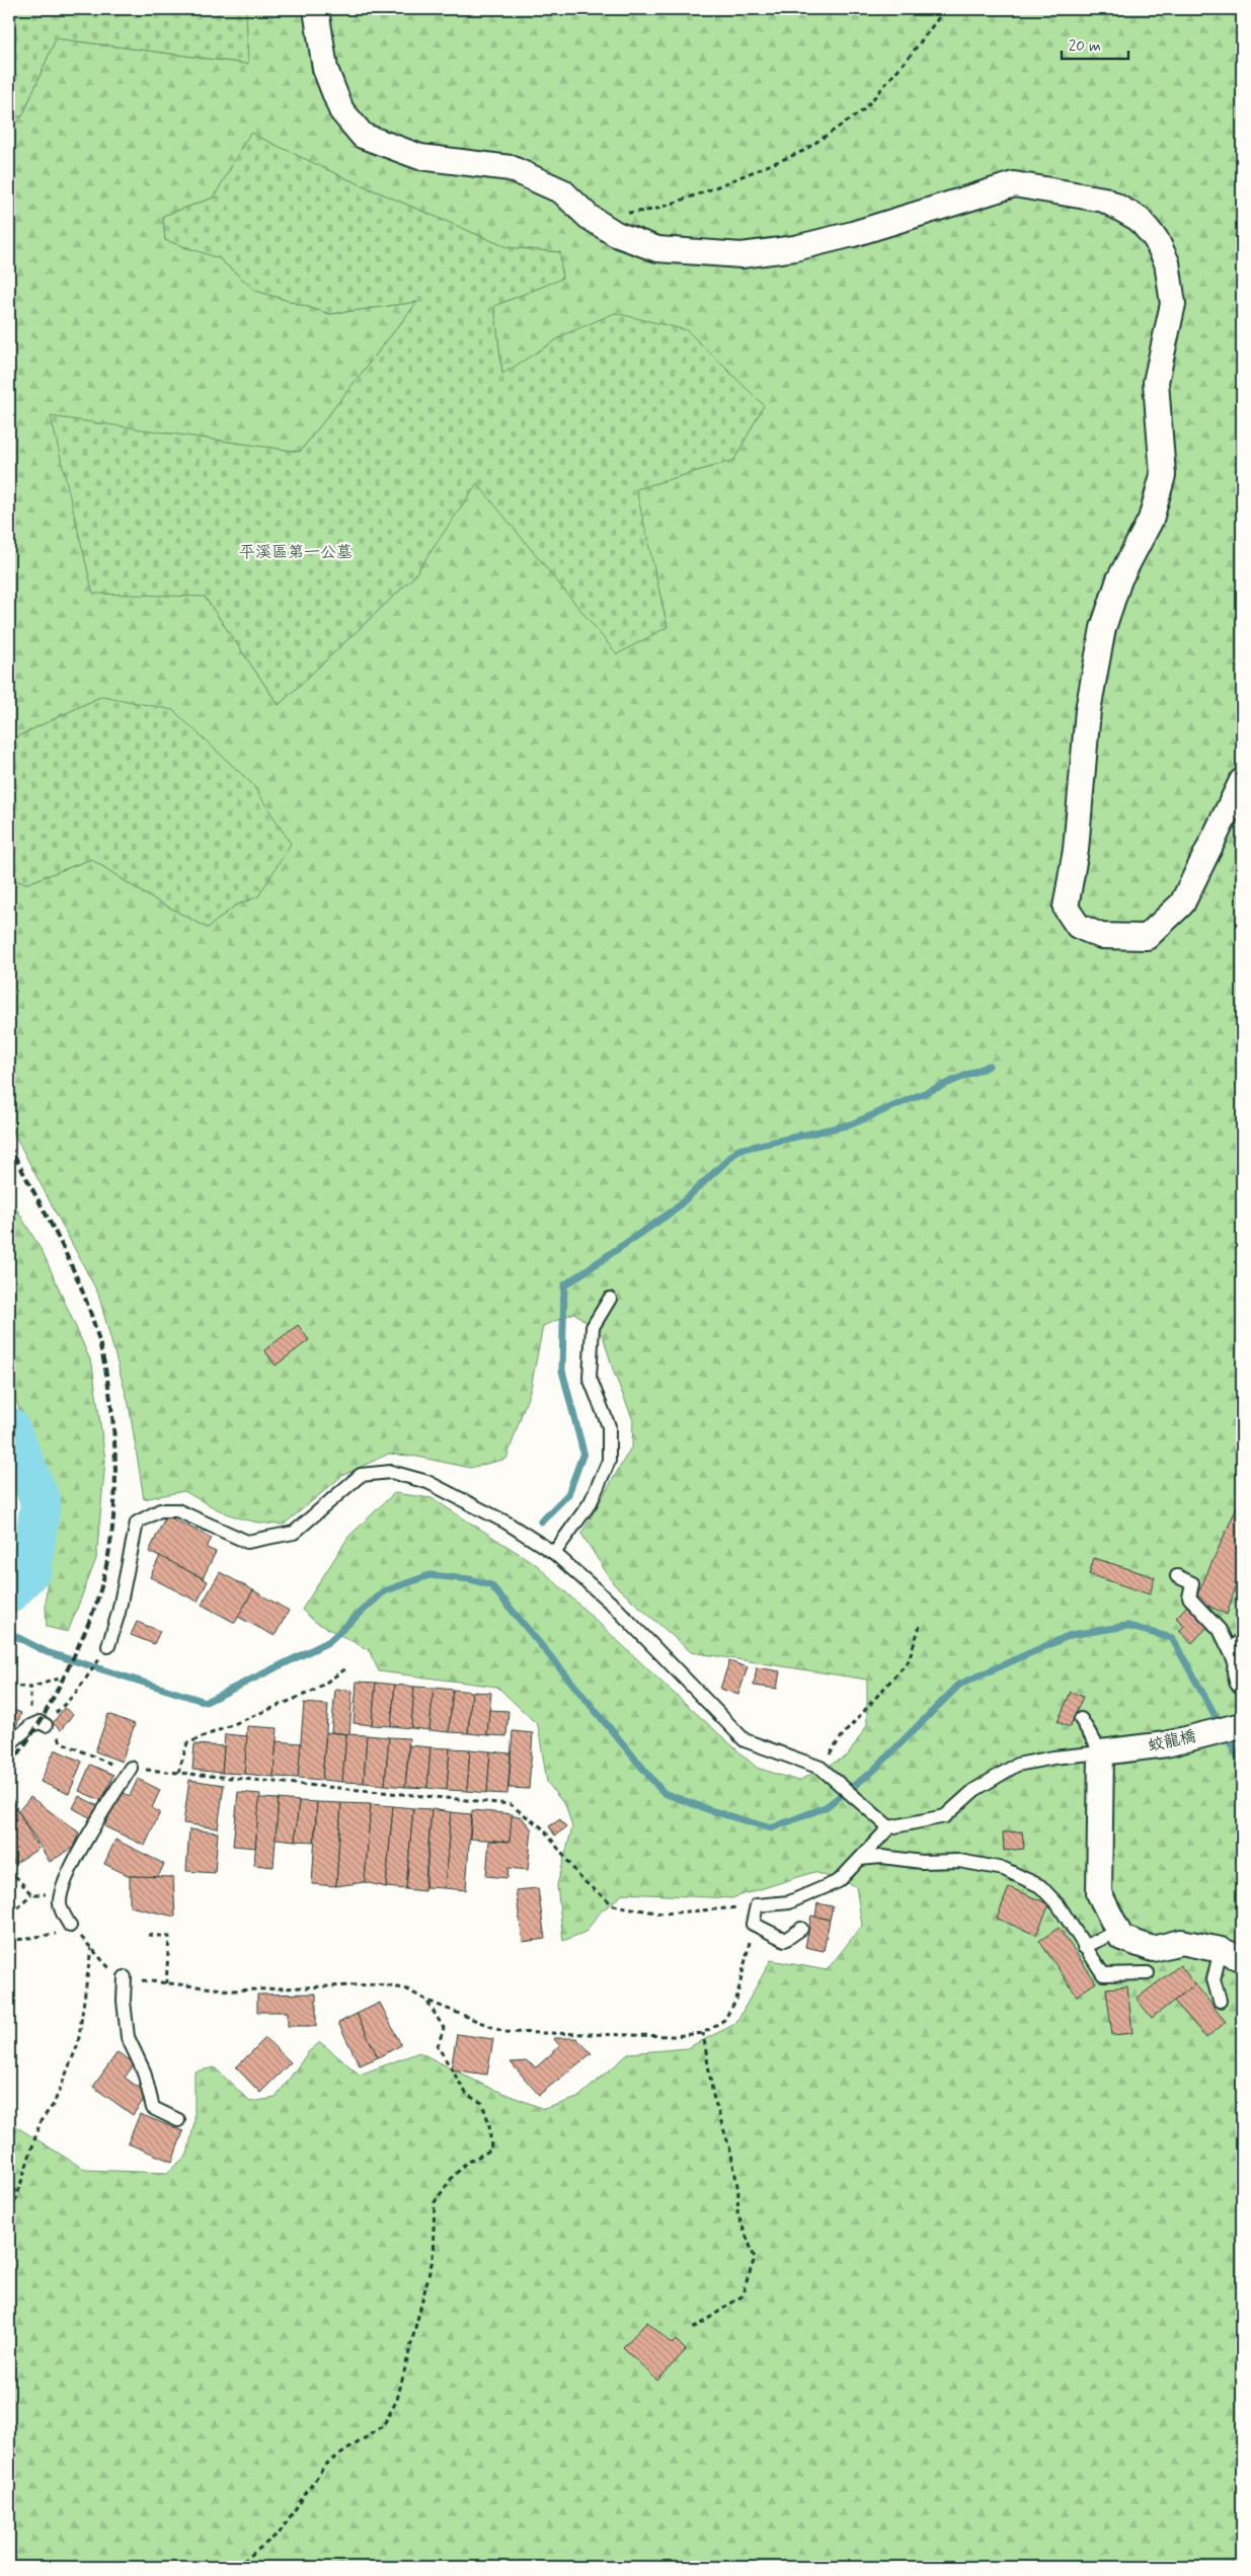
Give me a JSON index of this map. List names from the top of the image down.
{
  "streets": {
    "street": ["蛟龍橋"]
  },
  "parks": ["平溪區第一公墓"],
  "scale_bar": "20 m"
}
